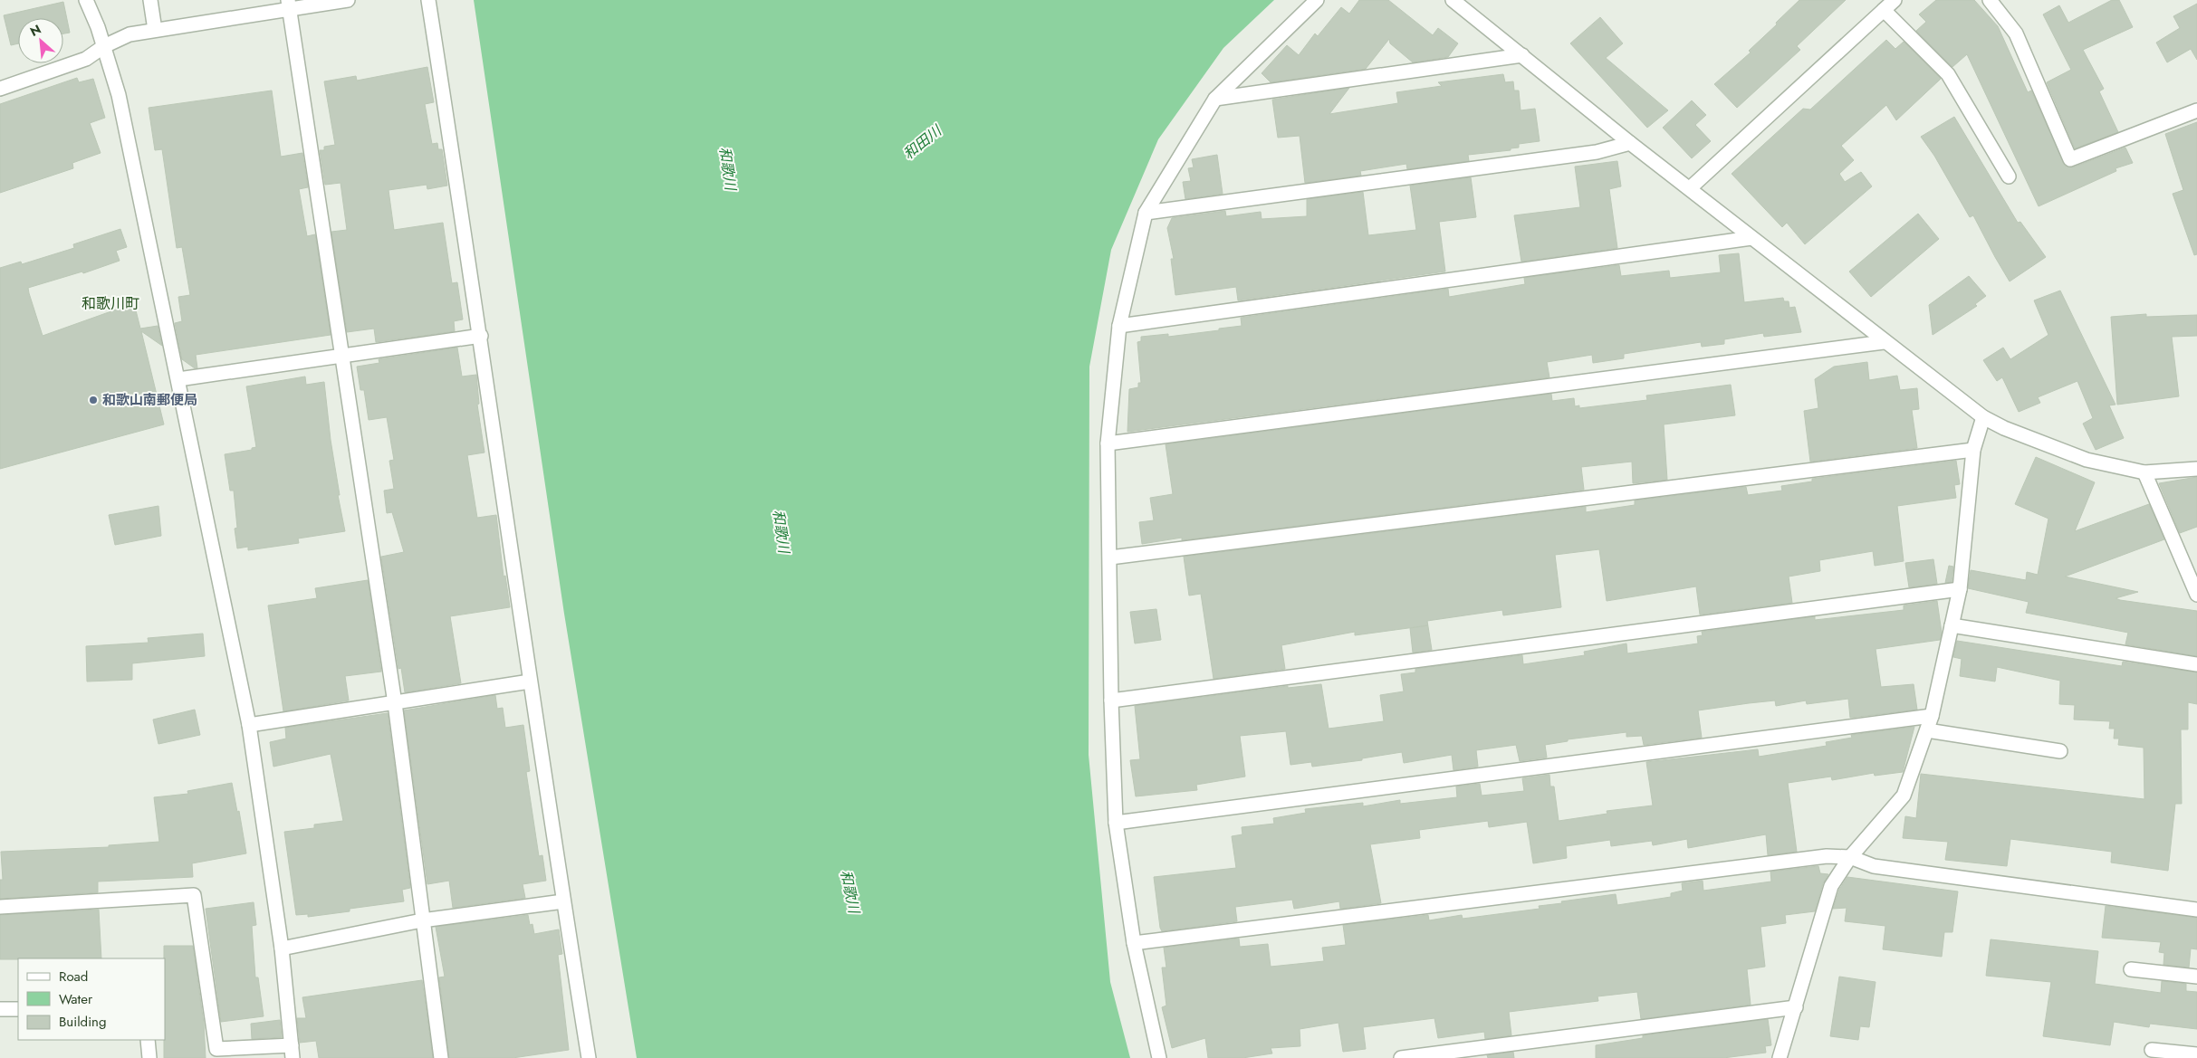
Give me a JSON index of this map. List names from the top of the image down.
{
  "districts": ["和歌川町"],
  "water": ["和田川", "和歌川"],
  "places": ["和歌山南郵便局"],
  "legend": ["Road", "Water", "Building"],
  "north": "top left"
}
